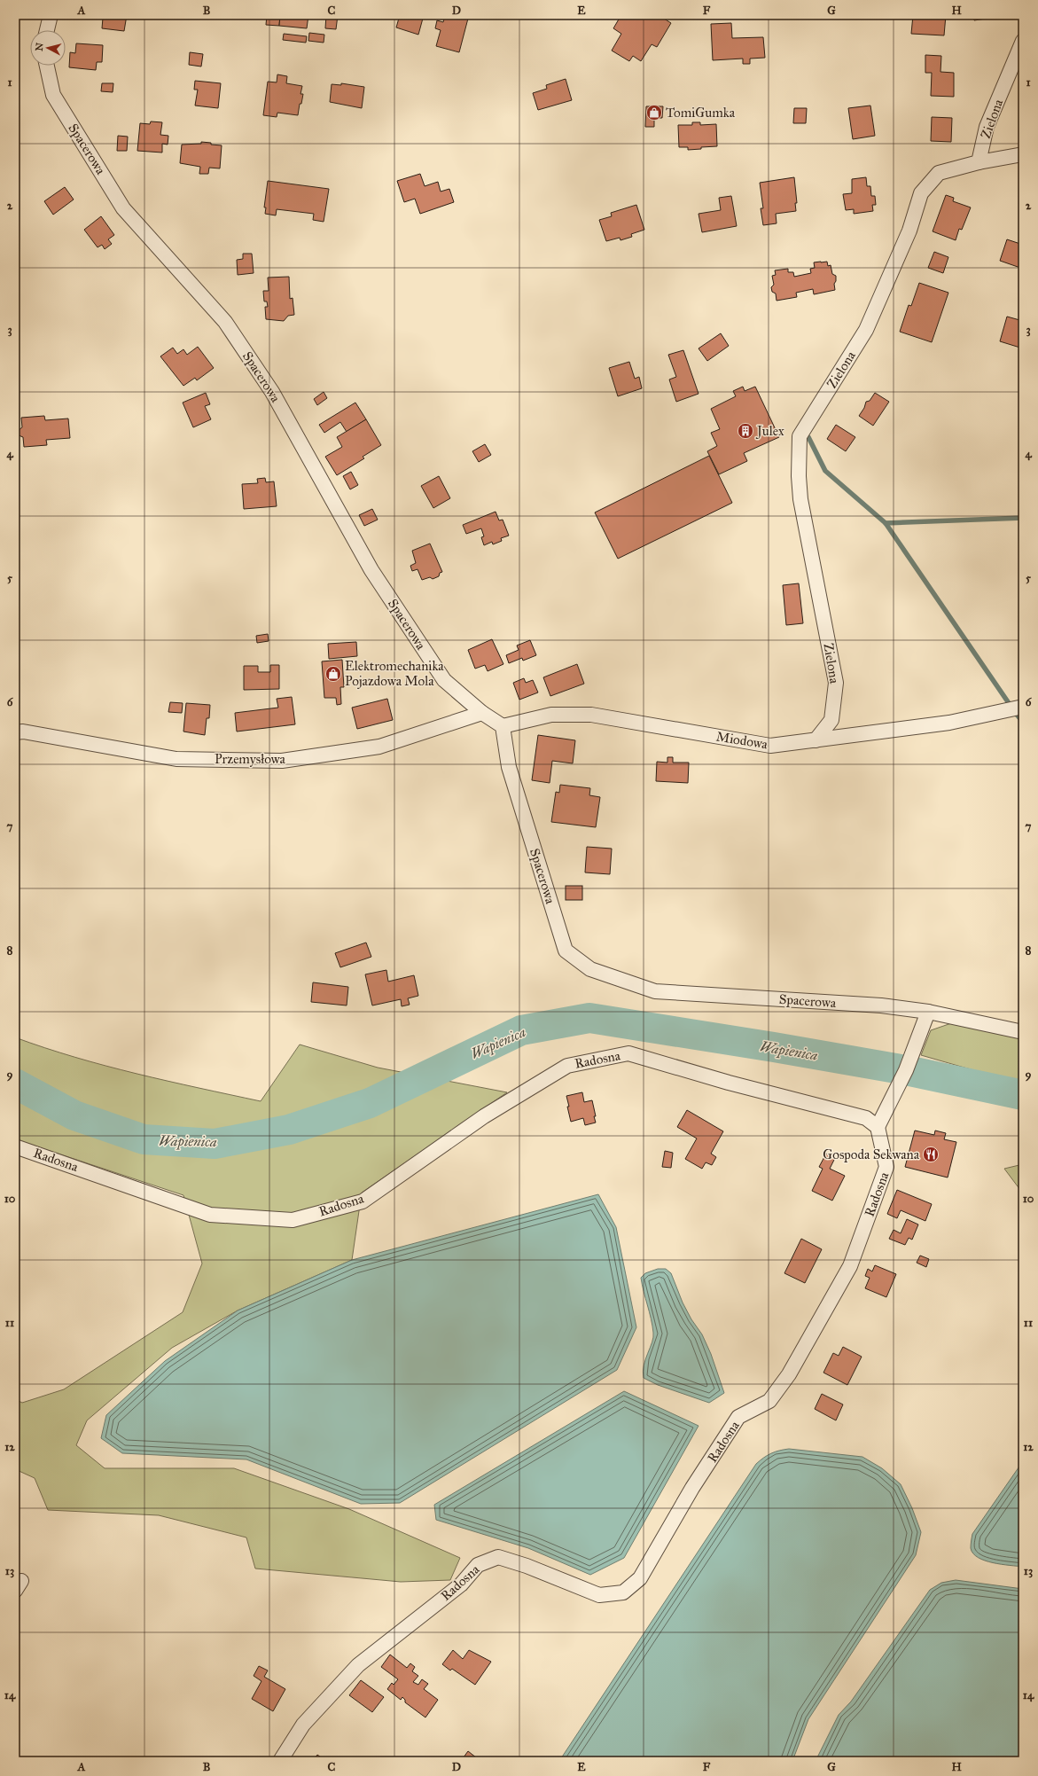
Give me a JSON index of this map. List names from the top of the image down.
{
  "streets": {
    "street": [
      "Zielona",
      "Spacerowa",
      "Miodowa",
      "Przemysłowa",
      "Radosna"
    ]
  },
  "crossings": [
    ["Zielona", "Miodowa"],
    ["Spacerowa", "Miodowa"],
    ["Spacerowa", "Przemysłowa"]
  ],
  "water": ["Wapienica"],
  "places": {
    "shop": ["TomiGumka", "Elektromechanika Pojazdowa Mola"],
    "building": ["Julex"],
    "restaurant": ["Gospoda Sekwana"]
  },
  "north": "left",
  "grid": {
    "columns": [
      "A",
      "B",
      "C",
      "D",
      "E",
      "F",
      "G",
      "H"
    ],
    "rows": [
      "1",
      "2",
      "3",
      "4",
      "5",
      "6",
      "7",
      "8",
      "9",
      "10",
      "11",
      "12",
      "13",
      "14"
    ]
  }
}
